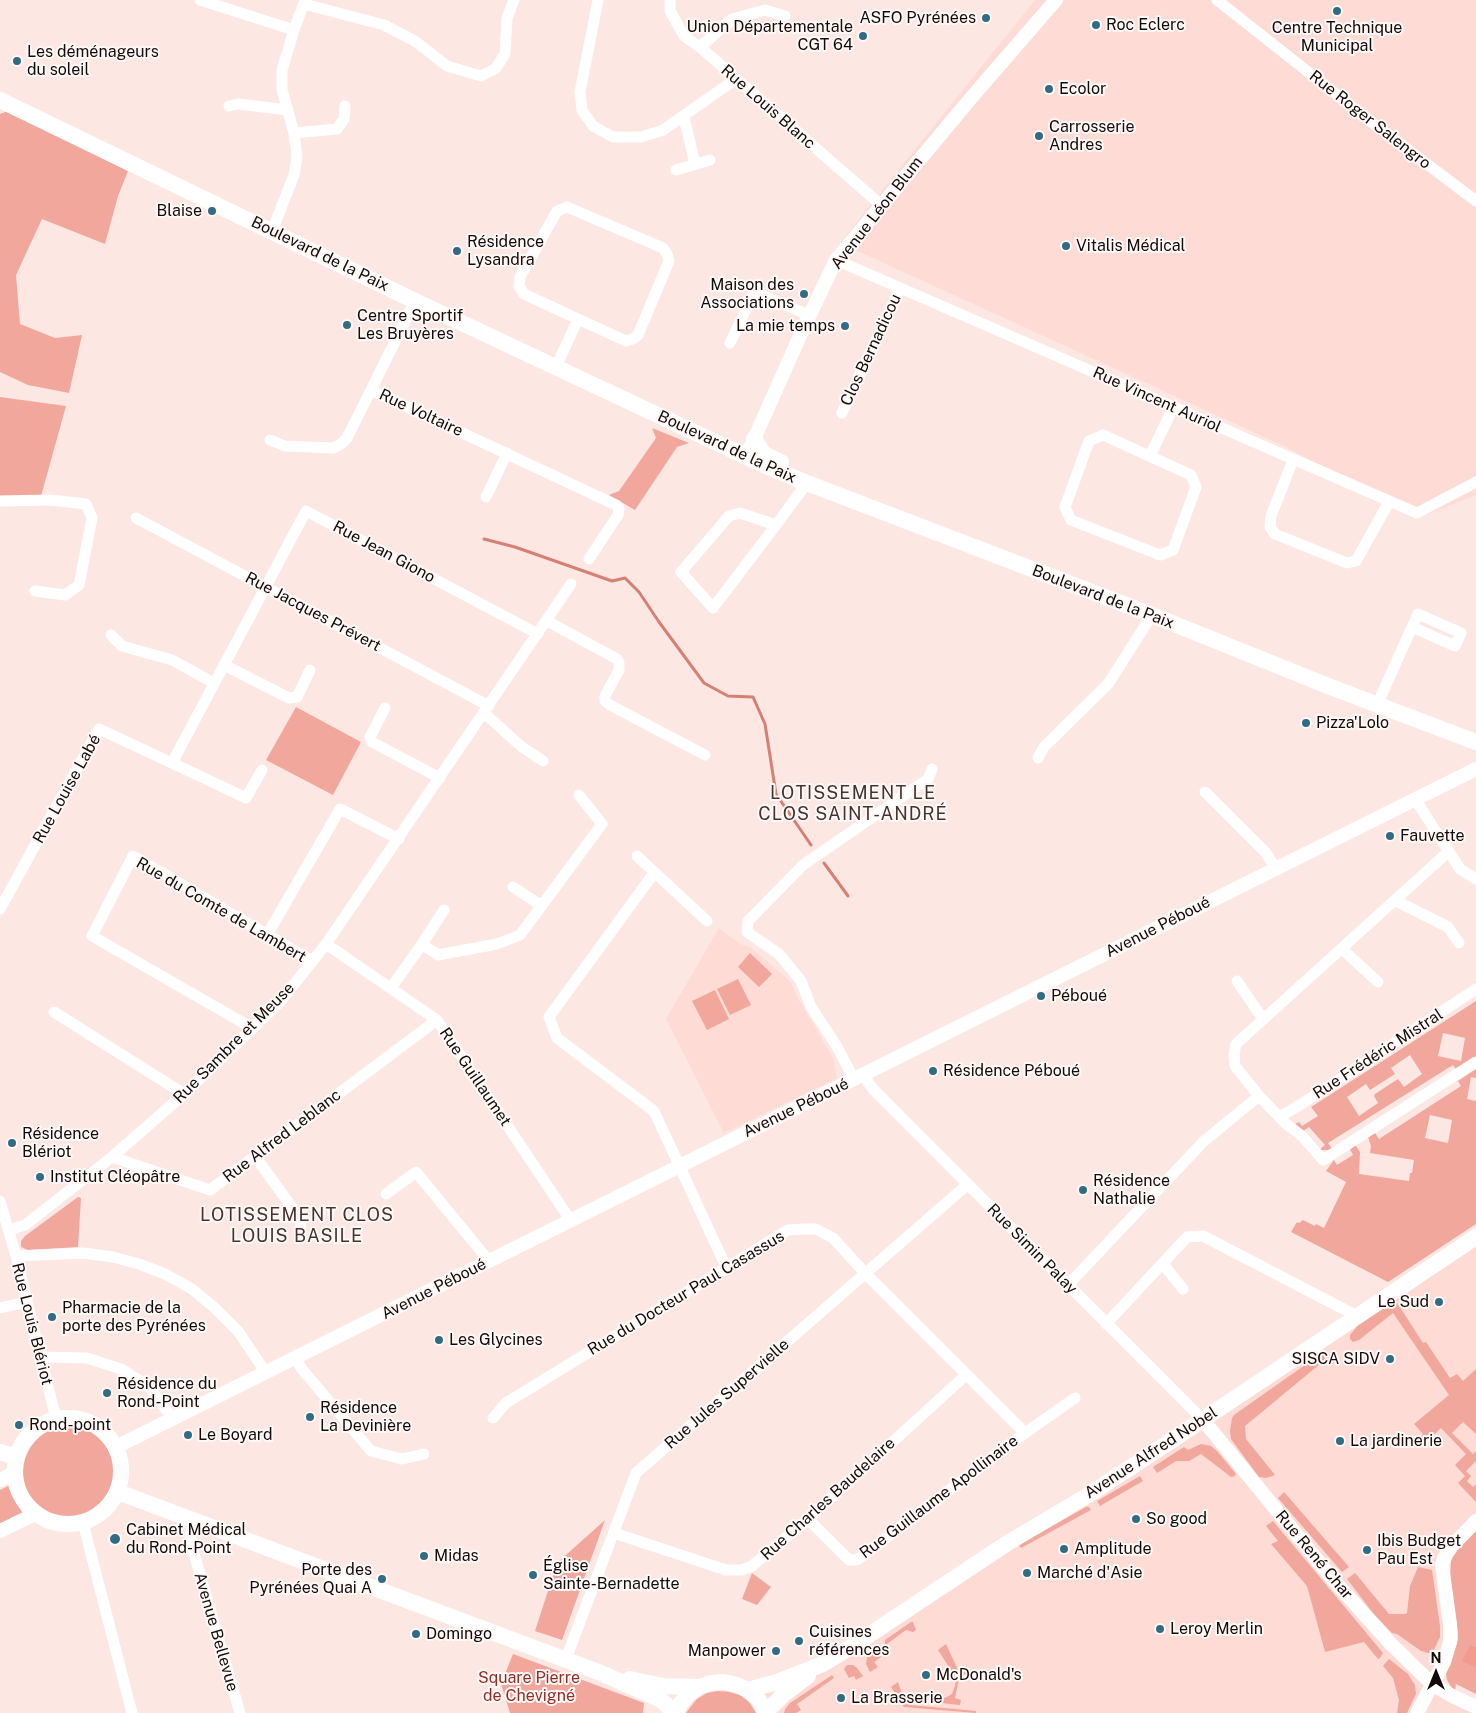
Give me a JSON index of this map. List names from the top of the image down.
{
  "streets": {
    "main road": ["Boulevard de la Paix", "Avenue Alfred Nobel"],
    "street": [
      "Rue Louis Blanc",
      "Rue Roger Salengro",
      "Avenue Léon Blum",
      "Clos Bernadicou",
      "Rue Vincent Auriol",
      "Rue Voltaire",
      "Rue Jean Giono",
      "Rue Jacques Prévert",
      "Rue Louise Labé",
      "Rue du Comte de Lambert",
      "Avenue Péboué",
      "Rue Sambre et Meuse",
      "Rue Frédéric Mistral",
      "Rue Guillaumet",
      "Rue Alfred Leblanc",
      "Rue Simin Palay",
      "Rue du Docteur Paul Casassus",
      "Rue Louis Blériot",
      "Rue Jules Supervielle",
      "Rue Guillaume Apollinaire",
      "Rue Charles Baudelaire",
      "Rue René Char",
      "Avenue Bellevue"
    ]
  },
  "crossings": [
    ["Rue Louis Blanc", "Avenue Léon Blum"],
    ["Avenue Léon Blum", "Boulevard de la Paix"],
    ["Avenue Léon Blum", "Rue Vincent Auriol"],
    ["Boulevard de la Paix", "Rue Voltaire"],
    ["Clos Bernadicou", "Rue Vincent Auriol"],
    ["Rue Jean Giono", "Rue Jacques Prévert"],
    ["Rue Jean Giono", "Rue Sambre et Meuse"],
    ["Rue Jacques Prévert", "Rue Sambre et Meuse"],
    ["Rue du Comte de Lambert", "Rue Sambre et Meuse"],
    ["Avenue Péboué", "Rue Guillaumet"],
    ["Avenue Péboué", "Rue Simin Palay"],
    ["Avenue Péboué", "Rue Louis Blériot"],
    ["Rue Sambre et Meuse", "Rue Guillaumet"],
    ["Rue Sambre et Meuse", "Rue Alfred Leblanc"],
    ["Rue Sambre et Meuse", "Rue Louis Blériot"],
    ["Rue Guillaumet", "Rue Alfred Leblanc"],
    ["Rue Simin Palay", "Rue Jules Supervielle"],
    ["Rue Simin Palay", "Avenue Alfred Nobel"],
    ["Rue Simin Palay", "Rue René Char"],
    ["Rue du Docteur Paul Casassus", "Rue Jules Supervielle"],
    ["Rue du Docteur Paul Casassus", "Rue Guillaume Apollinaire"],
    ["Rue du Docteur Paul Casassus", "Rue Charles Baudelaire"],
    ["Rue Jules Supervielle", "Rue Charles Baudelaire"],
    ["Avenue Alfred Nobel", "Rue René Char"],
    ["Rue Guillaume Apollinaire", "Rue Charles Baudelaire"]
  ],
  "districts": ["LOTISSEMENT LE CLOS SAINT-ANDRÉ", "LOTISSEMENT CLOS LOUIS BASILE"],
  "parks": ["Square Pierre de Chevigné"],
  "places": [
    "Centre Technique Municipal",
    "ASFO Pyrénées",
    "Roc Eclerc",
    "Union Départementale CGT 64",
    "Les déménageurs du soleil",
    "Ecolor",
    "Carrosserie Andres",
    "Blaise",
    "Vitalis Médical",
    "Résidence Lysandra",
    "Maison des Associations",
    "Centre Sportif Les Bruyères",
    "La mie temps",
    "Pizza'Lolo",
    "Fauvette",
    "Péboué",
    "Résidence Péboué",
    "Résidence Blériot",
    "Institut Cléopâtre",
    "Résidence Nathalie",
    "Le Sud",
    "Pharmacie de la porte des Pyrénées",
    "Les Glycines",
    "SISCA SIDV",
    "Résidence du Rond-Point",
    "Résidence La Devinière",
    "Rond-point",
    "Le Boyard",
    "La jardinerie",
    "So good",
    "Cabinet Médical du Rond-Point",
    "Amplitude",
    "Ibis Budget Pau Est",
    "Midas",
    "Marché d'Asie",
    "Église Sainte-Bernadette",
    "Porte des Pyrénées Quai A",
    "Leroy Merlin",
    "Domingo",
    "Cuisines références",
    "Manpower",
    "McDonald's",
    "La Brasserie"
  ],
  "north": "top"
}
